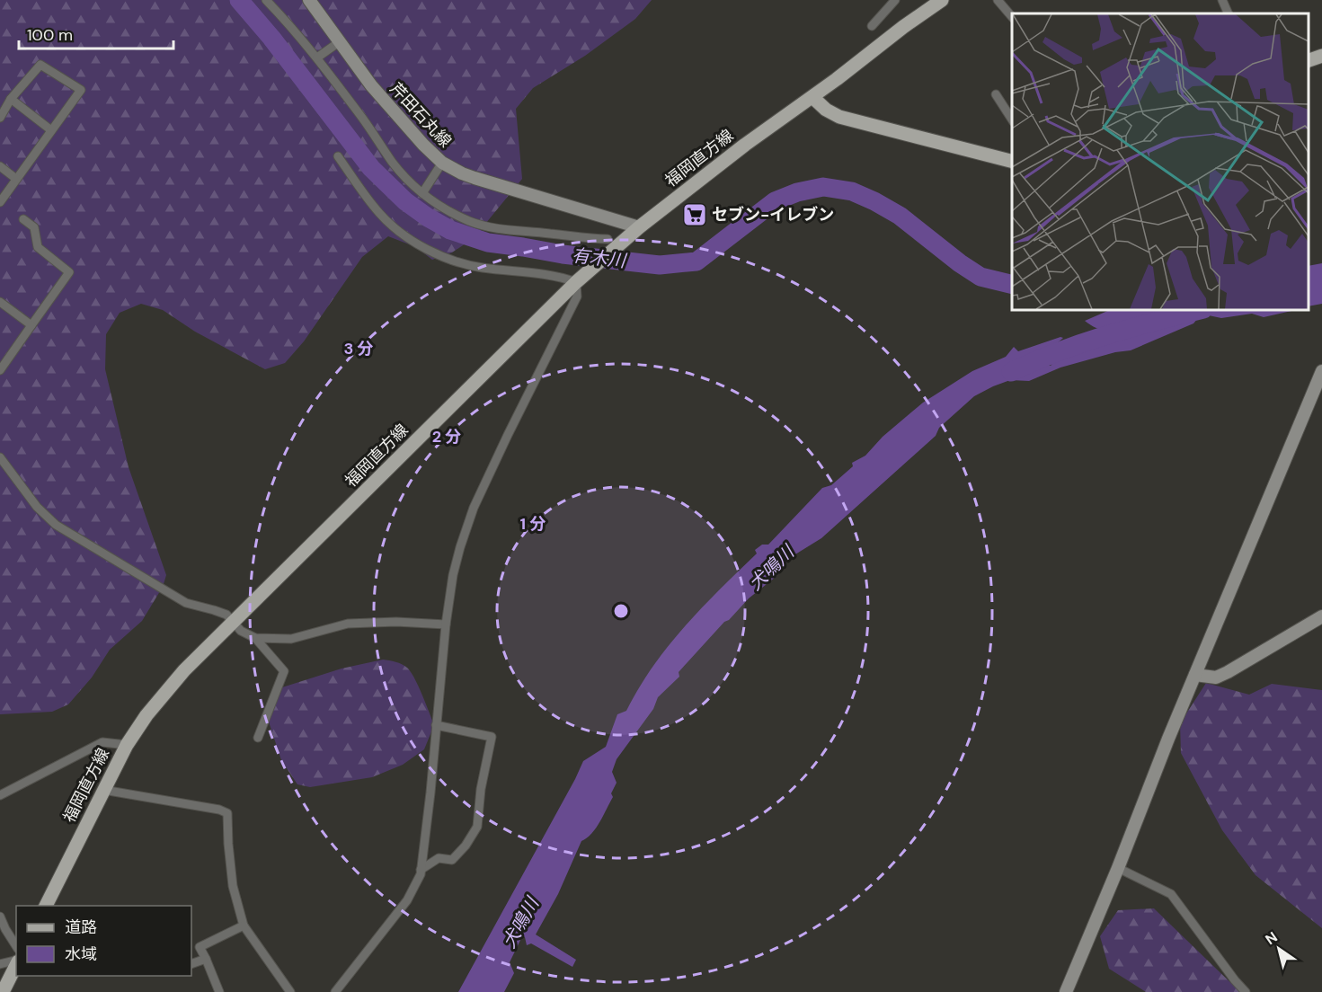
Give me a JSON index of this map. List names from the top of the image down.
{
  "streets": {
    "main road": ["福岡直方線"],
    "street": ["芹田石丸線"]
  },
  "crossings": [
    ["芹田石丸線", "福岡直方線"]
  ],
  "water": ["有木川", "犬鳴川"],
  "places": {
    "supermarket": ["セブン-イレブン"]
  },
  "legend": ["道路", "水域"],
  "scale_bar": "100 m",
  "north": "top left",
  "rings": ["3 分", "2 分", "1 分"]
}
